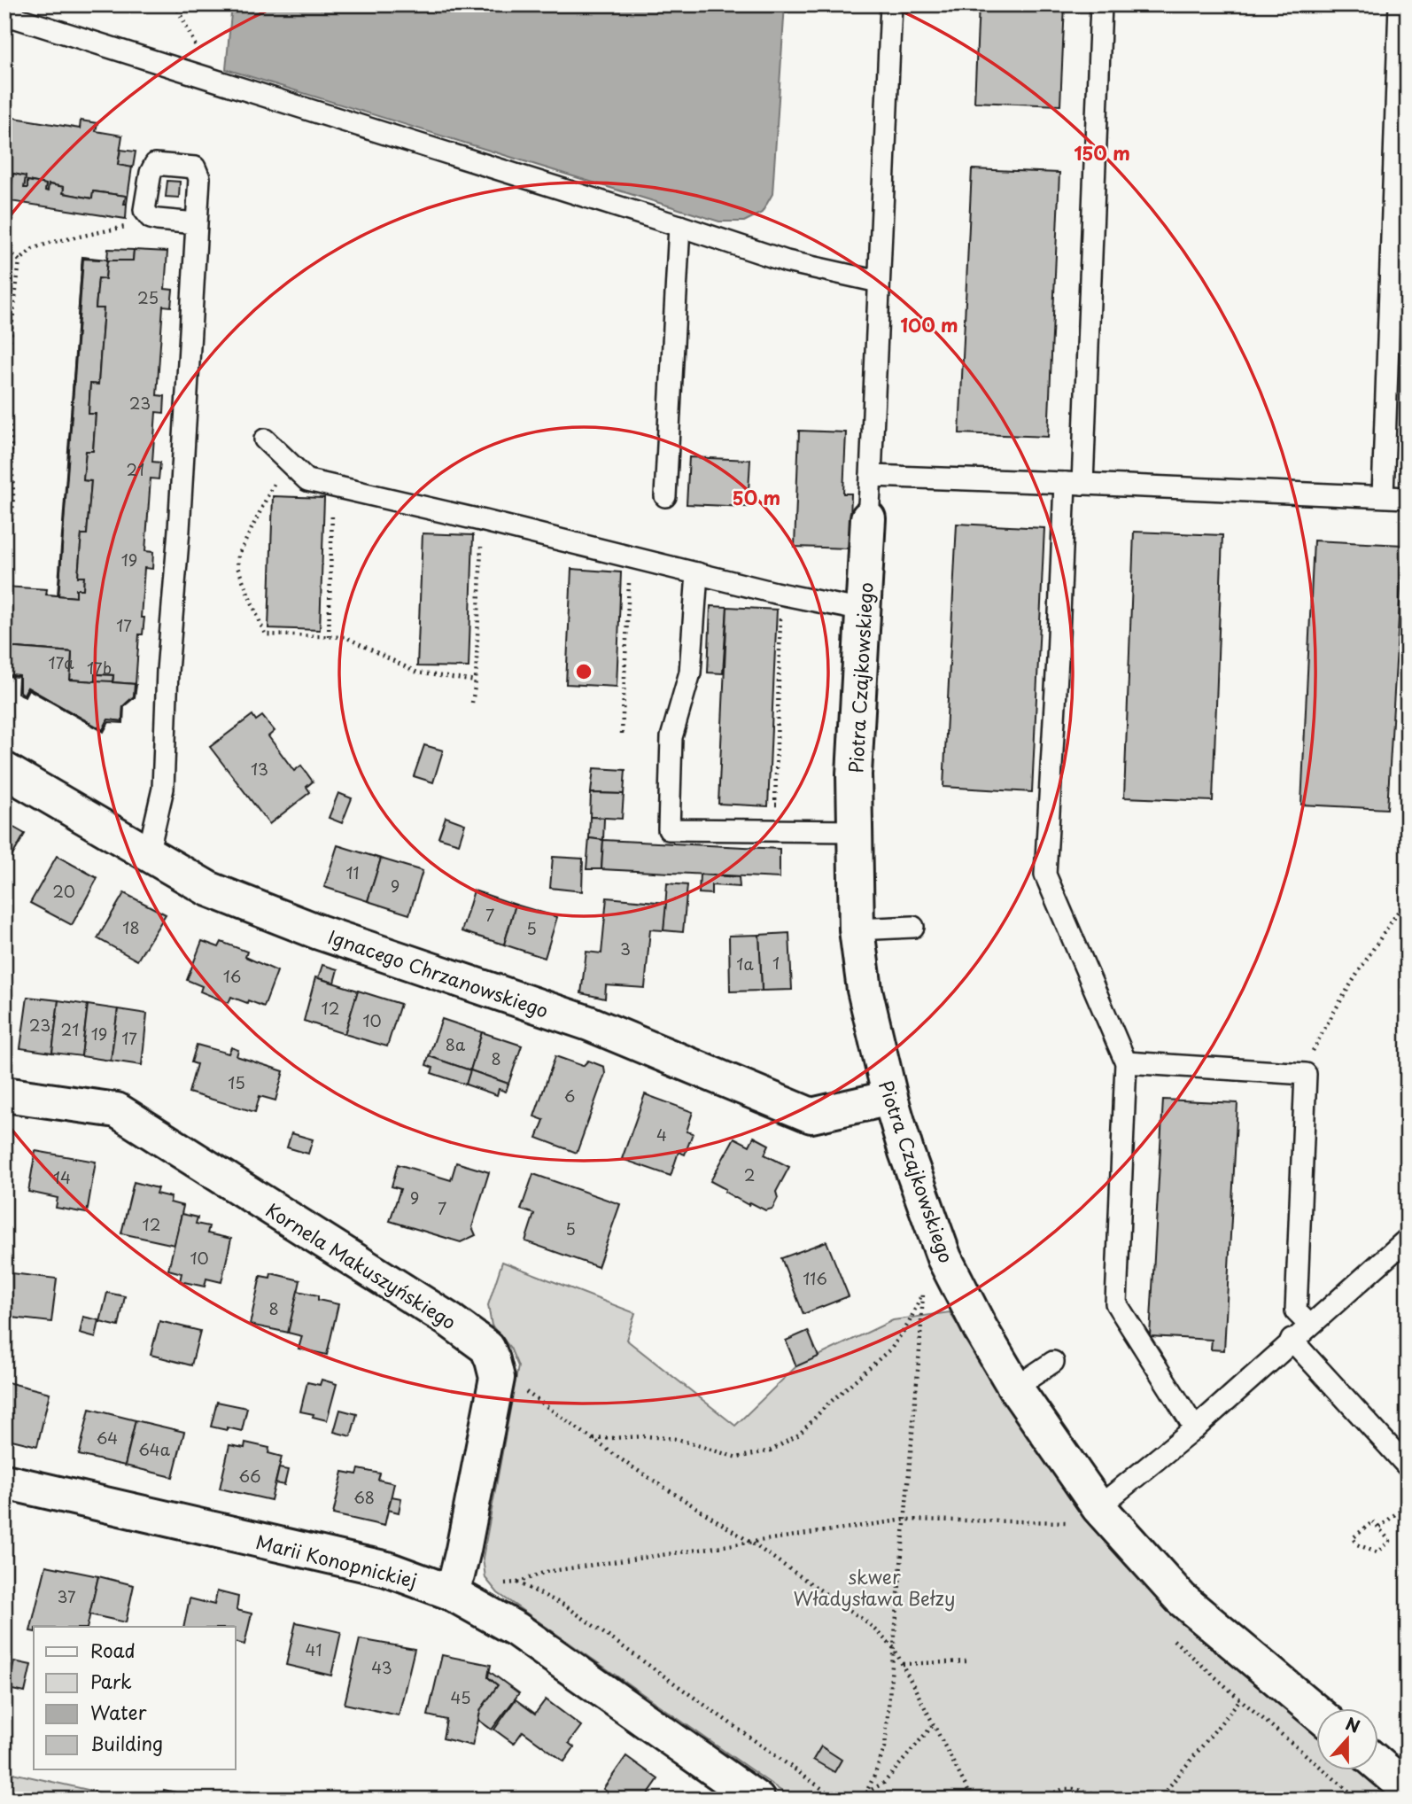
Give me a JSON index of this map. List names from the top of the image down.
{
  "streets": {
    "street": [
      "Piotra Czajkowskiego",
      "Ignacego Chrzanowskiego",
      "Kornela Makuszyńskiego",
      "Marii Konopnickiej"
    ]
  },
  "crossings": [
    ["Piotra Czajkowskiego", "Ignacego Chrzanowskiego"],
    ["Kornela Makuszyńskiego", "Marii Konopnickiej"]
  ],
  "parks": ["skwer Władysława Bełzy"],
  "house_numbers": [
    "25",
    "23",
    "21",
    "19",
    "17",
    "17a",
    "17b",
    "13",
    "11",
    "9",
    "20",
    "7",
    "18",
    "5",
    "3",
    "1",
    "1a",
    "16",
    "12",
    "10",
    "23",
    "21",
    "19",
    "17",
    "8a",
    "8",
    "15",
    "6",
    "4",
    "2",
    "14",
    "9",
    "7",
    "12",
    "5",
    "10",
    "116",
    "8",
    "64",
    "64a",
    "66",
    "68",
    "37",
    "41",
    "43",
    "45"
  ],
  "legend": [
    "Road",
    "Park",
    "Water",
    "Building"
  ],
  "north": "top",
  "rings": ["150 m", "100 m", "50 m"]
}
